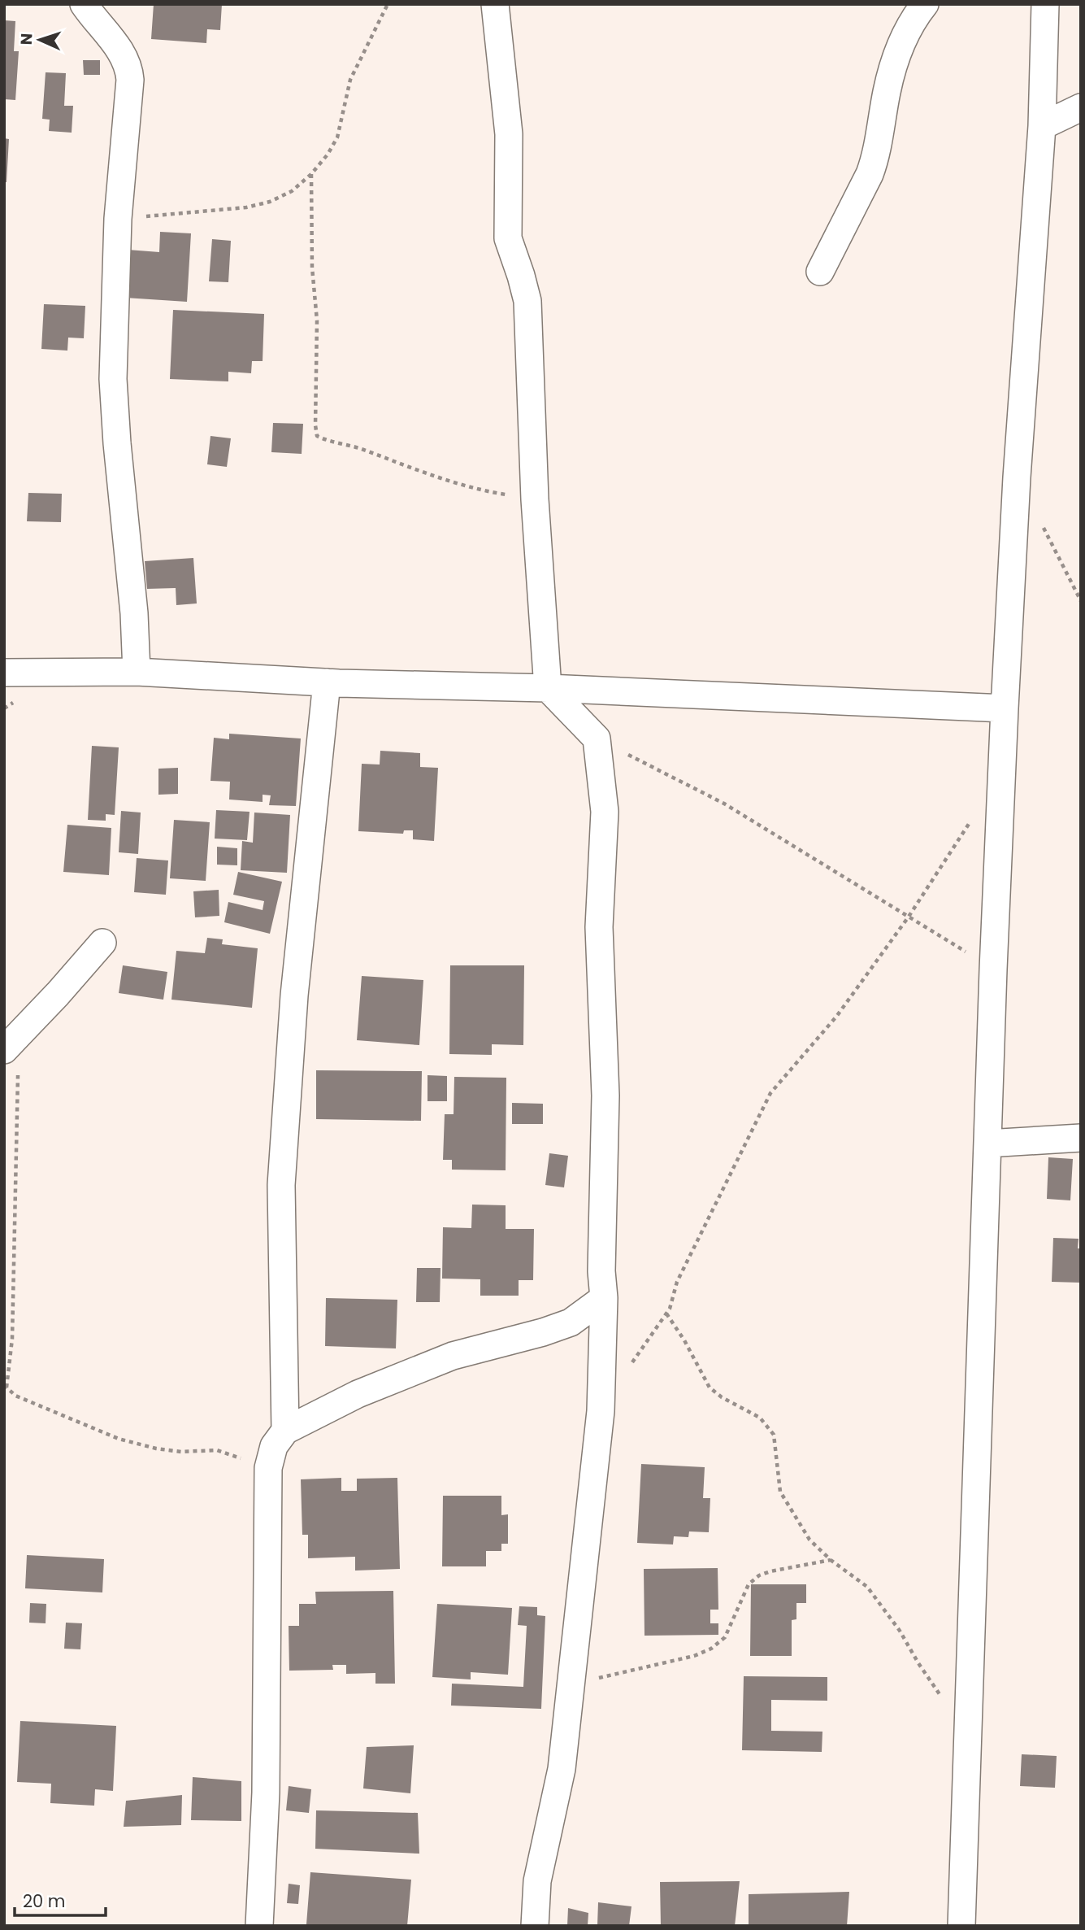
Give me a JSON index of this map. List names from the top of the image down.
{
  "scale_bar": "20 m",
  "north": "left"
}
